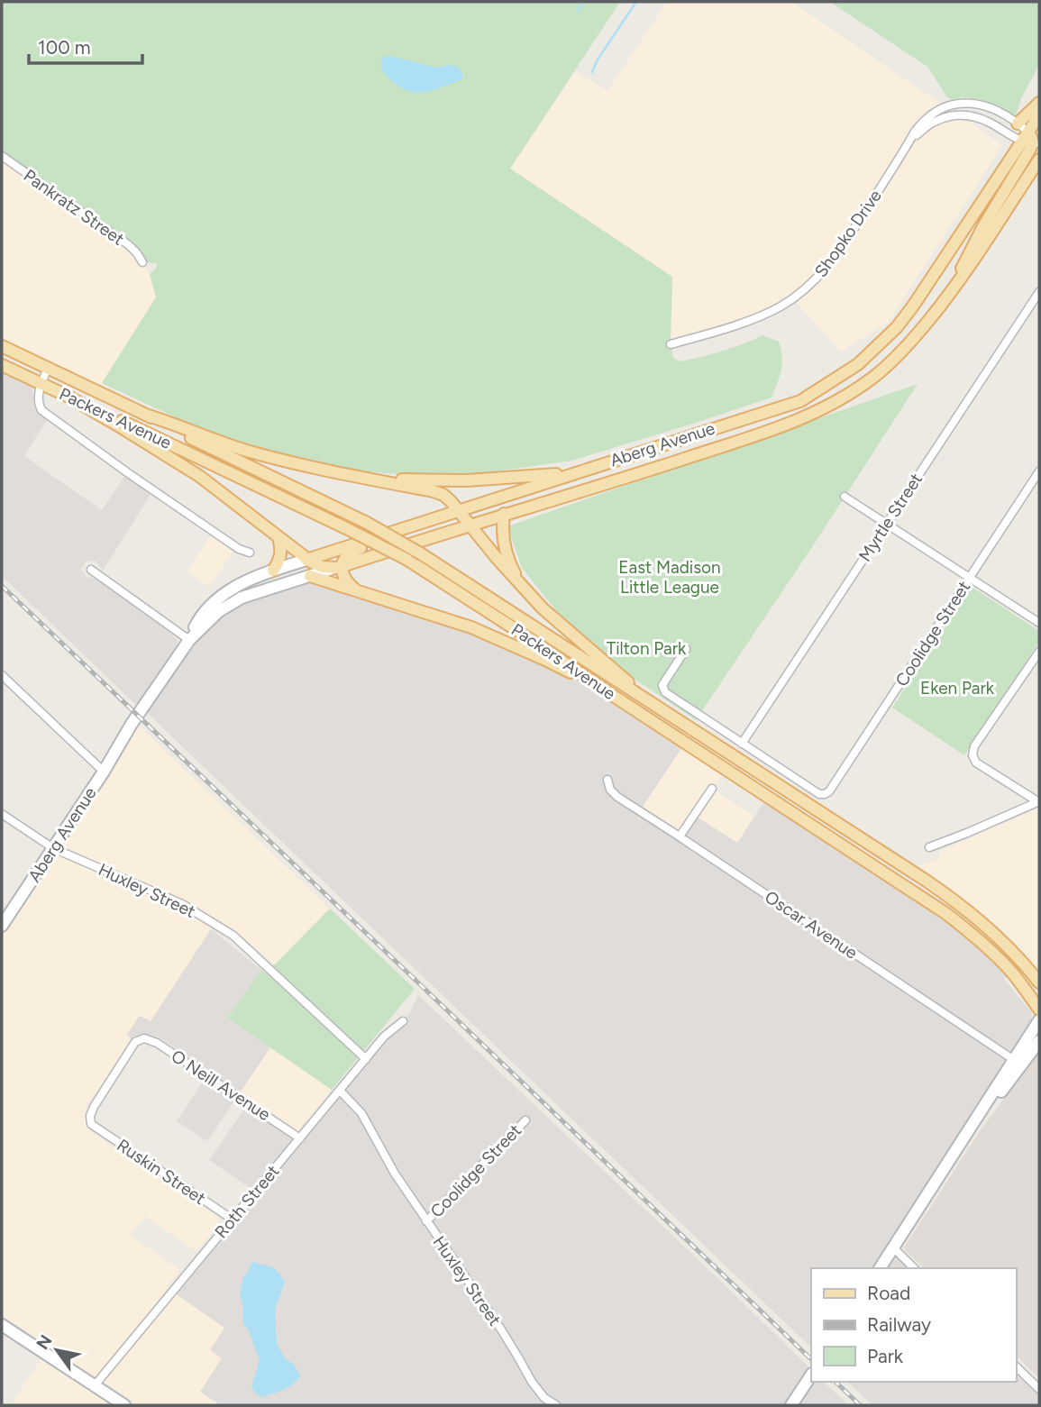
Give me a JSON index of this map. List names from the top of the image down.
{
  "streets": {
    "main road": ["Packers Avenue", "Aberg Avenue"],
    "street": [
      "Pankratz Street",
      "Shopko Drive",
      "Myrtle Street",
      "Coolidge Street",
      "Huxley Street",
      "Oscar Avenue",
      "O Neill Avenue",
      "Ruskin Street",
      "Roth Street"
    ]
  },
  "crossings": [
    ["Shopko Drive", "Aberg Avenue"],
    ["Aberg Avenue", "Huxley Street"],
    ["Myrtle Street", "Coolidge Street"],
    ["Coolidge Street", "Huxley Street"],
    ["Huxley Street", "Roth Street"],
    ["O Neill Avenue", "Ruskin Street"],
    ["O Neill Avenue", "Roth Street"],
    ["Ruskin Street", "Roth Street"]
  ],
  "parks": ["East Madison Little League", "Tilton Park", "Eken Park"],
  "legend": ["Road", "Railway", "Park"],
  "scale_bar": "100 m",
  "north": "top left"
}
